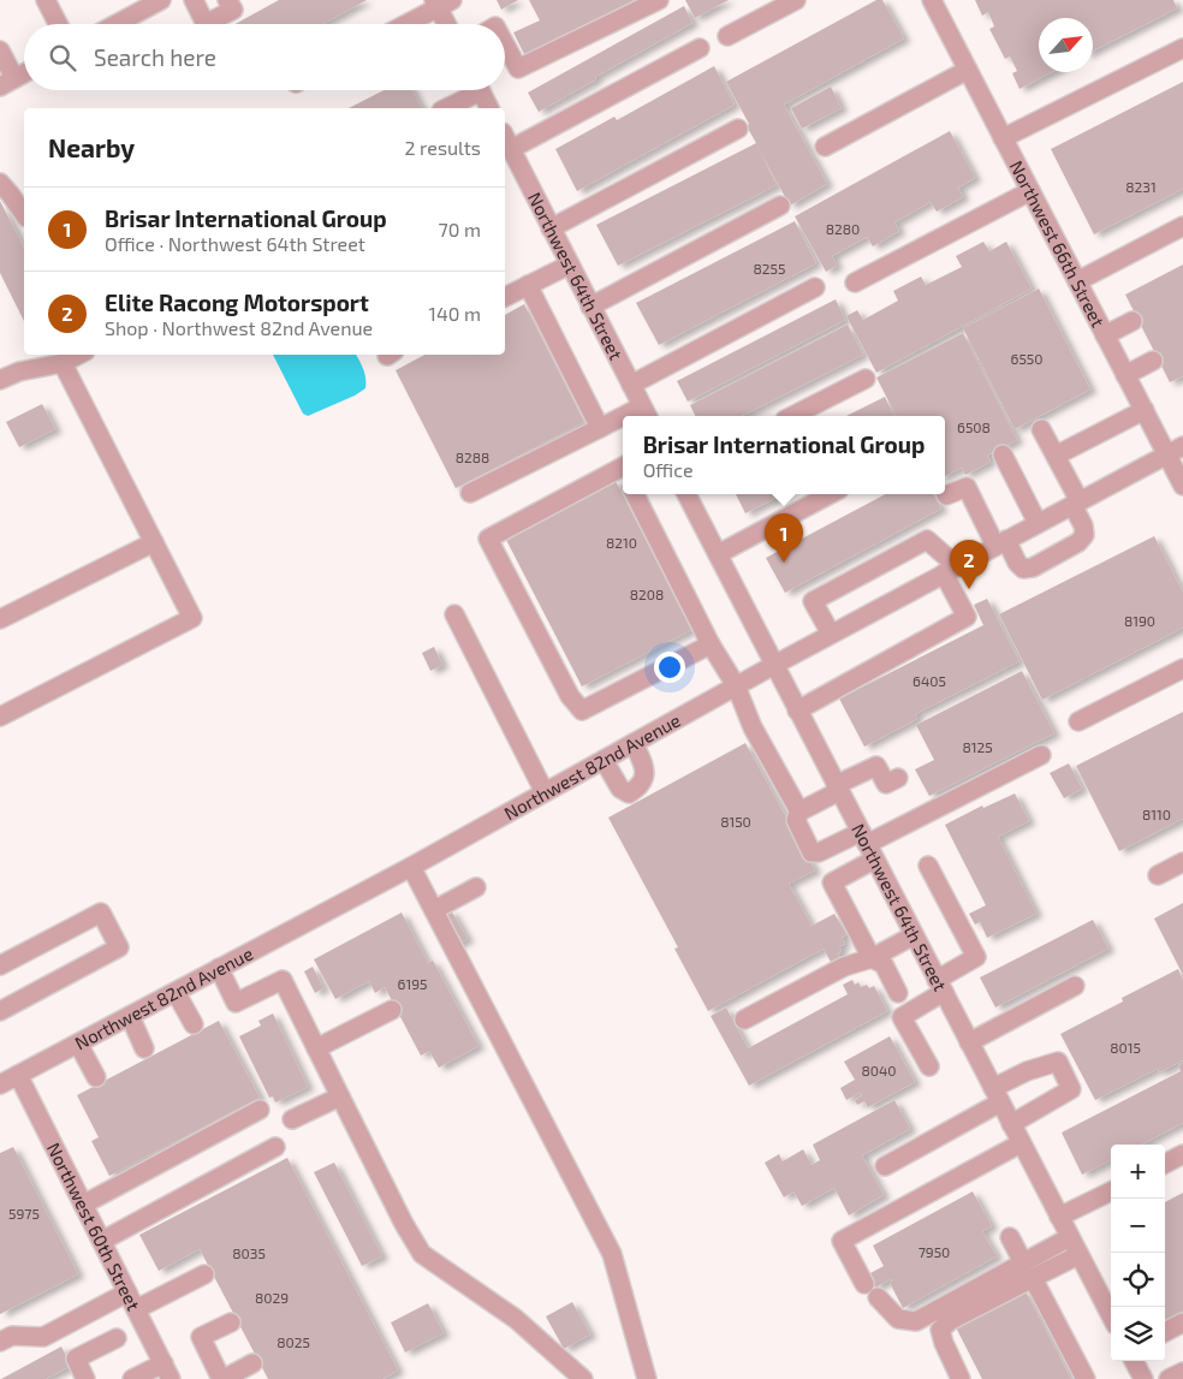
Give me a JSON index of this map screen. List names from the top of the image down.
{
  "streets": {
    "street": [
      "Northwest 66th Street",
      "Northwest 64th Street",
      "Northwest 82nd Avenue",
      "Northwest 60th Street"
    ]
  },
  "crossings": [
    ["Northwest 66th Street", "Northwest 82nd Avenue"],
    ["Northwest 64th Street", "Northwest 82nd Avenue"],
    ["Northwest 82nd Avenue", "Northwest 60th Street"]
  ],
  "house_numbers": [
    "8231",
    "8280",
    "8255",
    "6550",
    "6508",
    "8288",
    "8210",
    "8208",
    "8190",
    "6405",
    "8125",
    "8110",
    "8150",
    "6195",
    "8015",
    "8040",
    "5975",
    "7950",
    "8035",
    "8029",
    "8025"
  ],
  "north": "top right",
  "page": {
    "search": "Search here",
    "heading": ["Nearby", "2 results"],
    "list": [
      {
        "mark": "1",
        "name": "Brisar International Group",
        "note": "Office · Northwest 64th Street",
        "value": "70 m"
      },
      {
        "mark": "2",
        "name": "Elite Racong Motorsport",
        "note": "Shop · Northwest 82nd Avenue",
        "value": "140 m"
      }
    ],
    "popup": ["Brisar International Group", "Office"],
    "pins": ["1", "2"],
    "map_buttons": ["+", "−"]
  }
}
